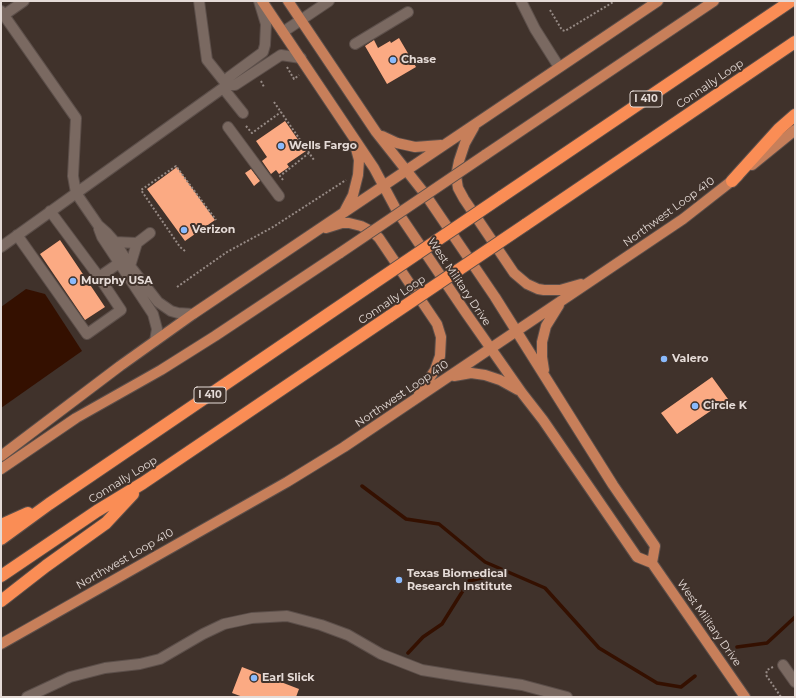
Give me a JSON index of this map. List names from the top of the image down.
{
  "streets": {
    "highway": ["Connally Loop", "I 410"],
    "main road": ["Northwest Loop 410", "West Military Drive"]
  },
  "crossings": [
    ["Northwest Loop 410", "West Military Drive"]
  ],
  "places": [
    "Chase",
    "Wells Fargo",
    "Verizon",
    "Murphy USA",
    "Valero",
    "Circle K",
    "Texas Biomedical Research Institute",
    "Earl Slick"
  ]
}
